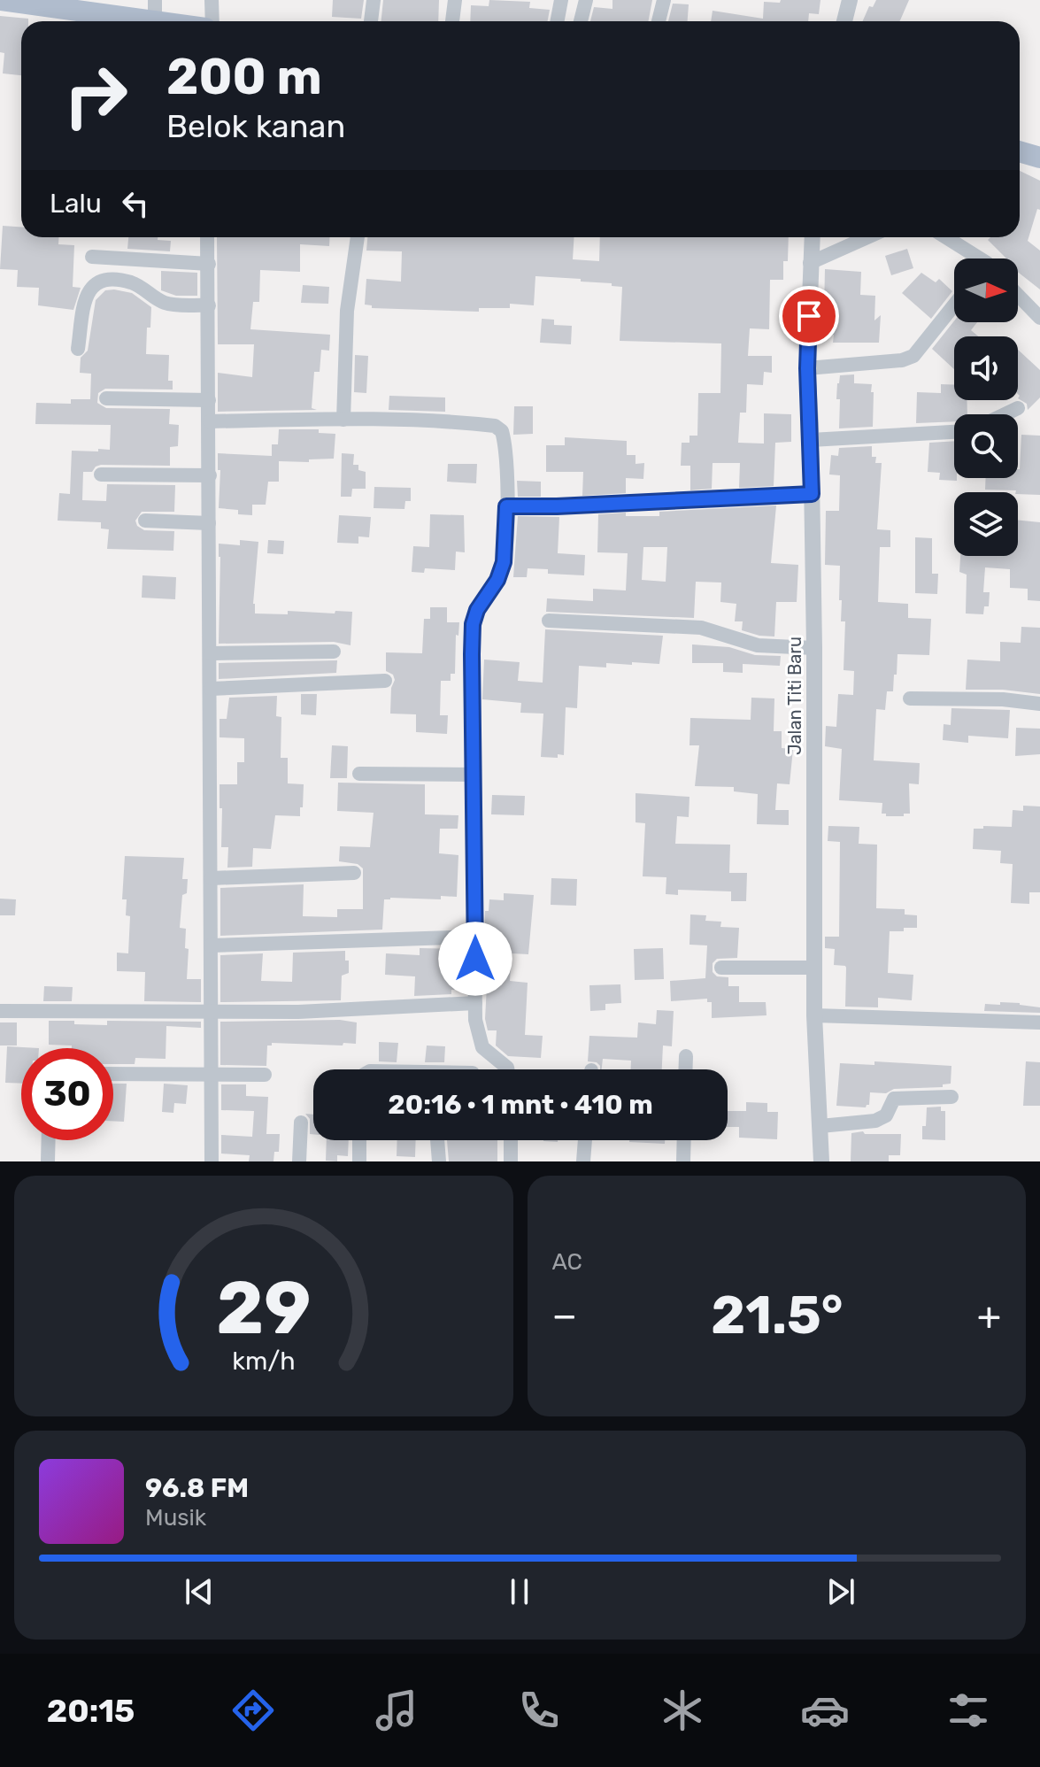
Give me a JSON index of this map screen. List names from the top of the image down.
{
  "streets": {
    "street": ["Jalan Titi Baru"]
  },
  "north": "right",
  "page": {
    "turn": ["200 m", "Belok kanan"],
    "then": "Lalu",
    "limit": "30",
    "trip": "20:16 · 1 mnt · 410 m",
    "tile": "AC",
    "heat": ["−", "21.5°", "+"],
    "song": ["96.8 FM", "Musik"],
    "tabs": "20:15",
    "gauge": ["29", "km/h"]
  }
}
